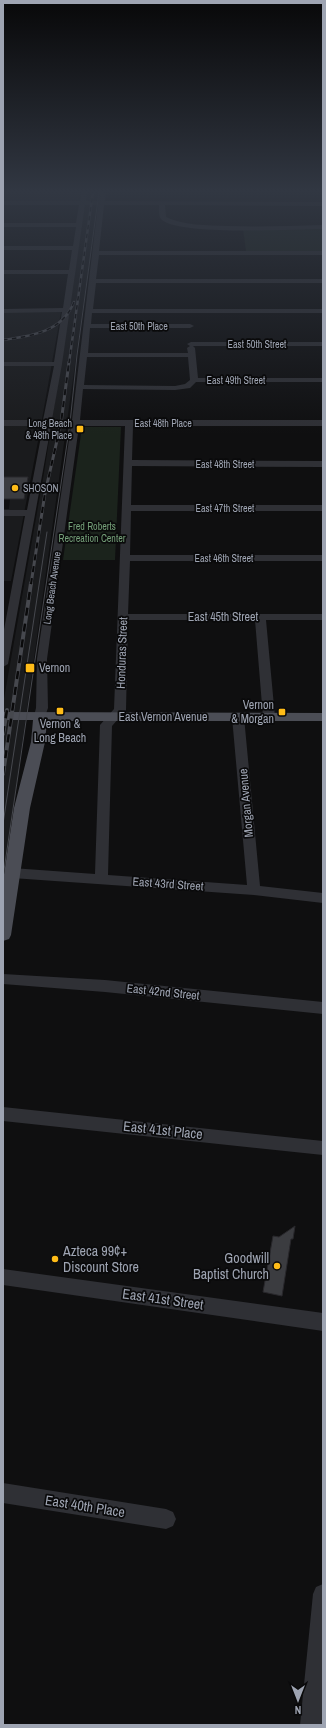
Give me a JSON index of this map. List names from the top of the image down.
{
  "streets": {
    "main road": ["Long Beach Avenue", "East Vernon Avenue"],
    "street": [
      "East 50th Place",
      "East 50th Street",
      "East 49th Street",
      "East 48th Place",
      "East 48th Street",
      "East 47th Street",
      "East 46th Street",
      "East 45th Street",
      "Honduras Street",
      "Morgan Avenue",
      "East 43rd Street",
      "East 42nd Street",
      "East 41st Place",
      "East 41st Street",
      "East 40th Place"
    ]
  },
  "crossings": [
    ["East 50th Place", "East 50th Street"],
    ["East 50th Place", "Long Beach Avenue"],
    ["East 49th Street", "Long Beach Avenue"],
    ["East 48th Place", "Long Beach Avenue"],
    ["East 48th Place", "Honduras Street"],
    ["East 48th Street", "Honduras Street"],
    ["East 47th Street", "Honduras Street"],
    ["East 46th Street", "Honduras Street"],
    ["Long Beach Avenue", "East Vernon Avenue"],
    ["Long Beach Avenue", "East 43rd Street"],
    ["East 45th Street", "Honduras Street"],
    ["Honduras Street", "East Vernon Avenue"],
    ["Honduras Street", "East 43rd Street"],
    ["East Vernon Avenue", "Morgan Avenue"],
    ["Morgan Avenue", "East 43rd Street"]
  ],
  "parks": ["Fred Roberts Recreation Center"],
  "places": {
    "transit": [
      "Long Beach & 48th Place",
      "Vernon",
      "Vernon & Long Beach",
      "Vernon & Morgan"
    ],
    "other": ["SHOSON", "Azteca 99¢+ Discount Store", "Goodwill Baptist Church"]
  },
  "north": "bottom"
}
